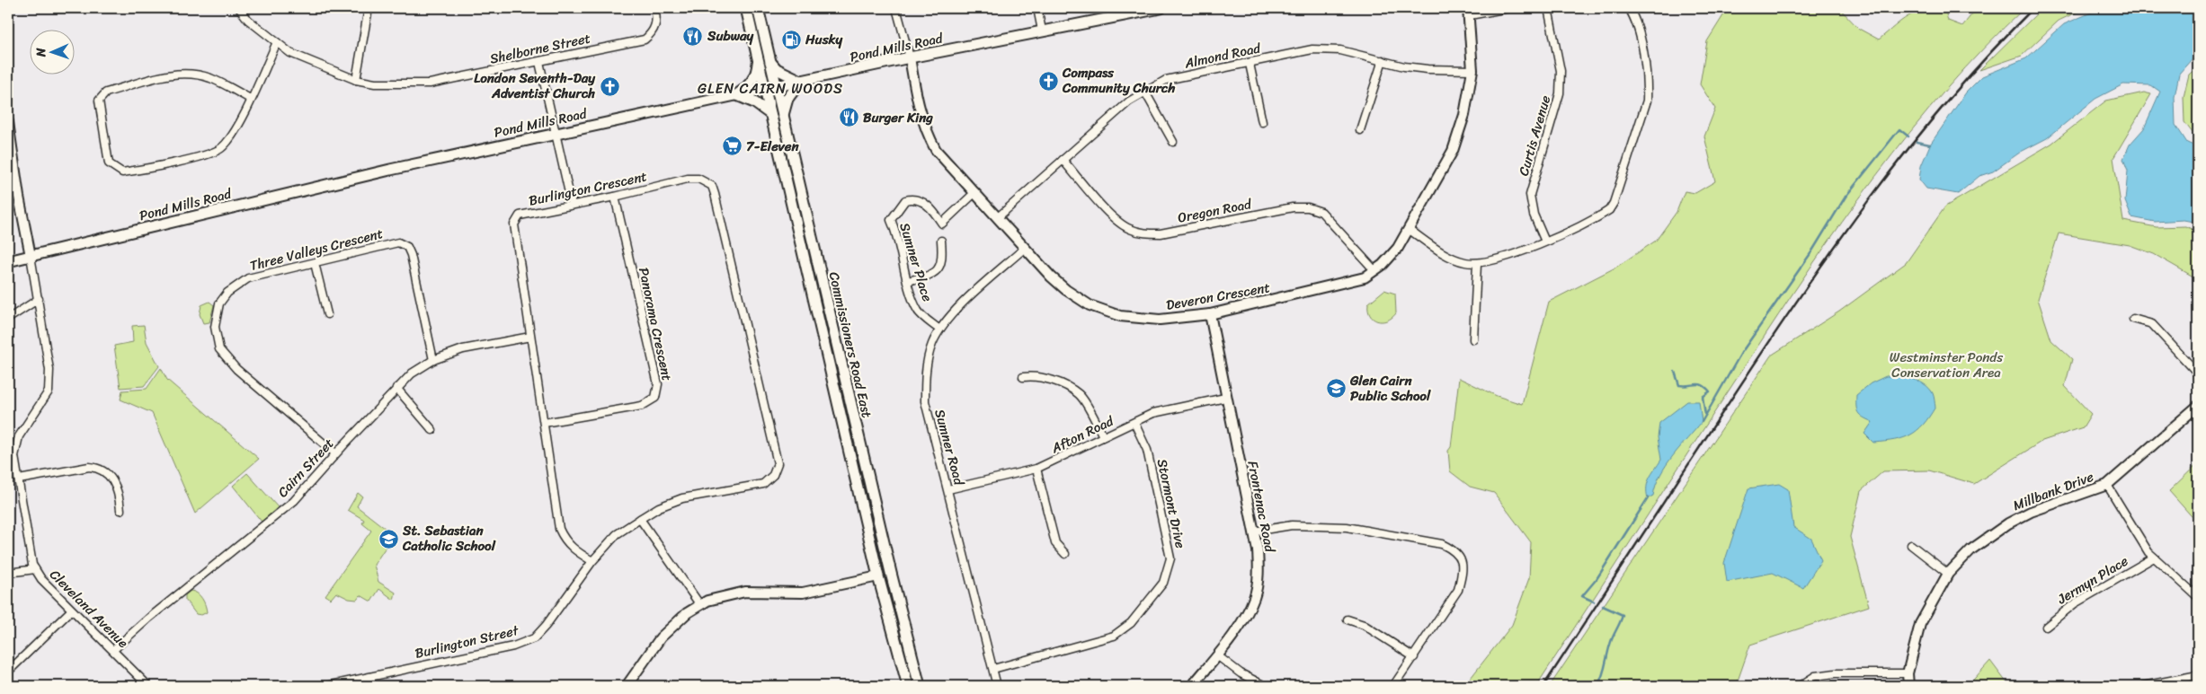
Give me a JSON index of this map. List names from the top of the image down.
{
  "streets": {
    "main road": ["Pond Mills Road", "Commissioners Road East"],
    "street": [
      "Shelborne Street",
      "Almond Road",
      "Curtis Avenue",
      "Burlington Crescent",
      "Oregon Road",
      "Three Valleys Crescent",
      "Sumner Place",
      "Deveron Crescent",
      "Panorama Crescent",
      "Afton Road",
      "Sumner Road",
      "Cairn Street",
      "Millbank Drive",
      "Stormont Drive",
      "Frontenac Road",
      "Jermyn Place",
      "Cleveland Avenue",
      "Burlington Street"
    ]
  },
  "crossings": [
    ["Pond Mills Road", "Deveron Crescent"],
    ["Pond Mills Road", "Commissioners Road East"],
    ["Pond Mills Road", "Cleveland Avenue"],
    ["Almond Road", "Oregon Road"],
    ["Almond Road", "Deveron Crescent"],
    ["Burlington Crescent", "Panorama Crescent"],
    ["Burlington Crescent", "Cairn Street"],
    ["Burlington Crescent", "Burlington Street"],
    ["Oregon Road", "Deveron Crescent"],
    ["Three Valleys Crescent", "Cairn Street"],
    ["Sumner Place", "Deveron Crescent"],
    ["Sumner Place", "Sumner Road"],
    ["Deveron Crescent", "Sumner Road"],
    ["Deveron Crescent", "Frontenac Road"],
    ["Afton Road", "Sumner Road"],
    ["Afton Road", "Stormont Drive"],
    ["Afton Road", "Frontenac Road"],
    ["Sumner Road", "Stormont Drive"],
    ["Cairn Street", "Cleveland Avenue"]
  ],
  "districts": ["GLEN CAIRN WOODS"],
  "parks": ["Westminster Ponds Conservation Area"],
  "places": {
    "restaurant": ["Subway", "Burger King"],
    "fuel station": ["Husky"],
    "church": ["Compass Community Church", "London Seventh-Day Adventist Church"],
    "supermarket": ["7-Eleven"],
    "school or university": ["Glen Cairn Public School", "St. Sebastian Catholic School"]
  },
  "north": "left"
}
